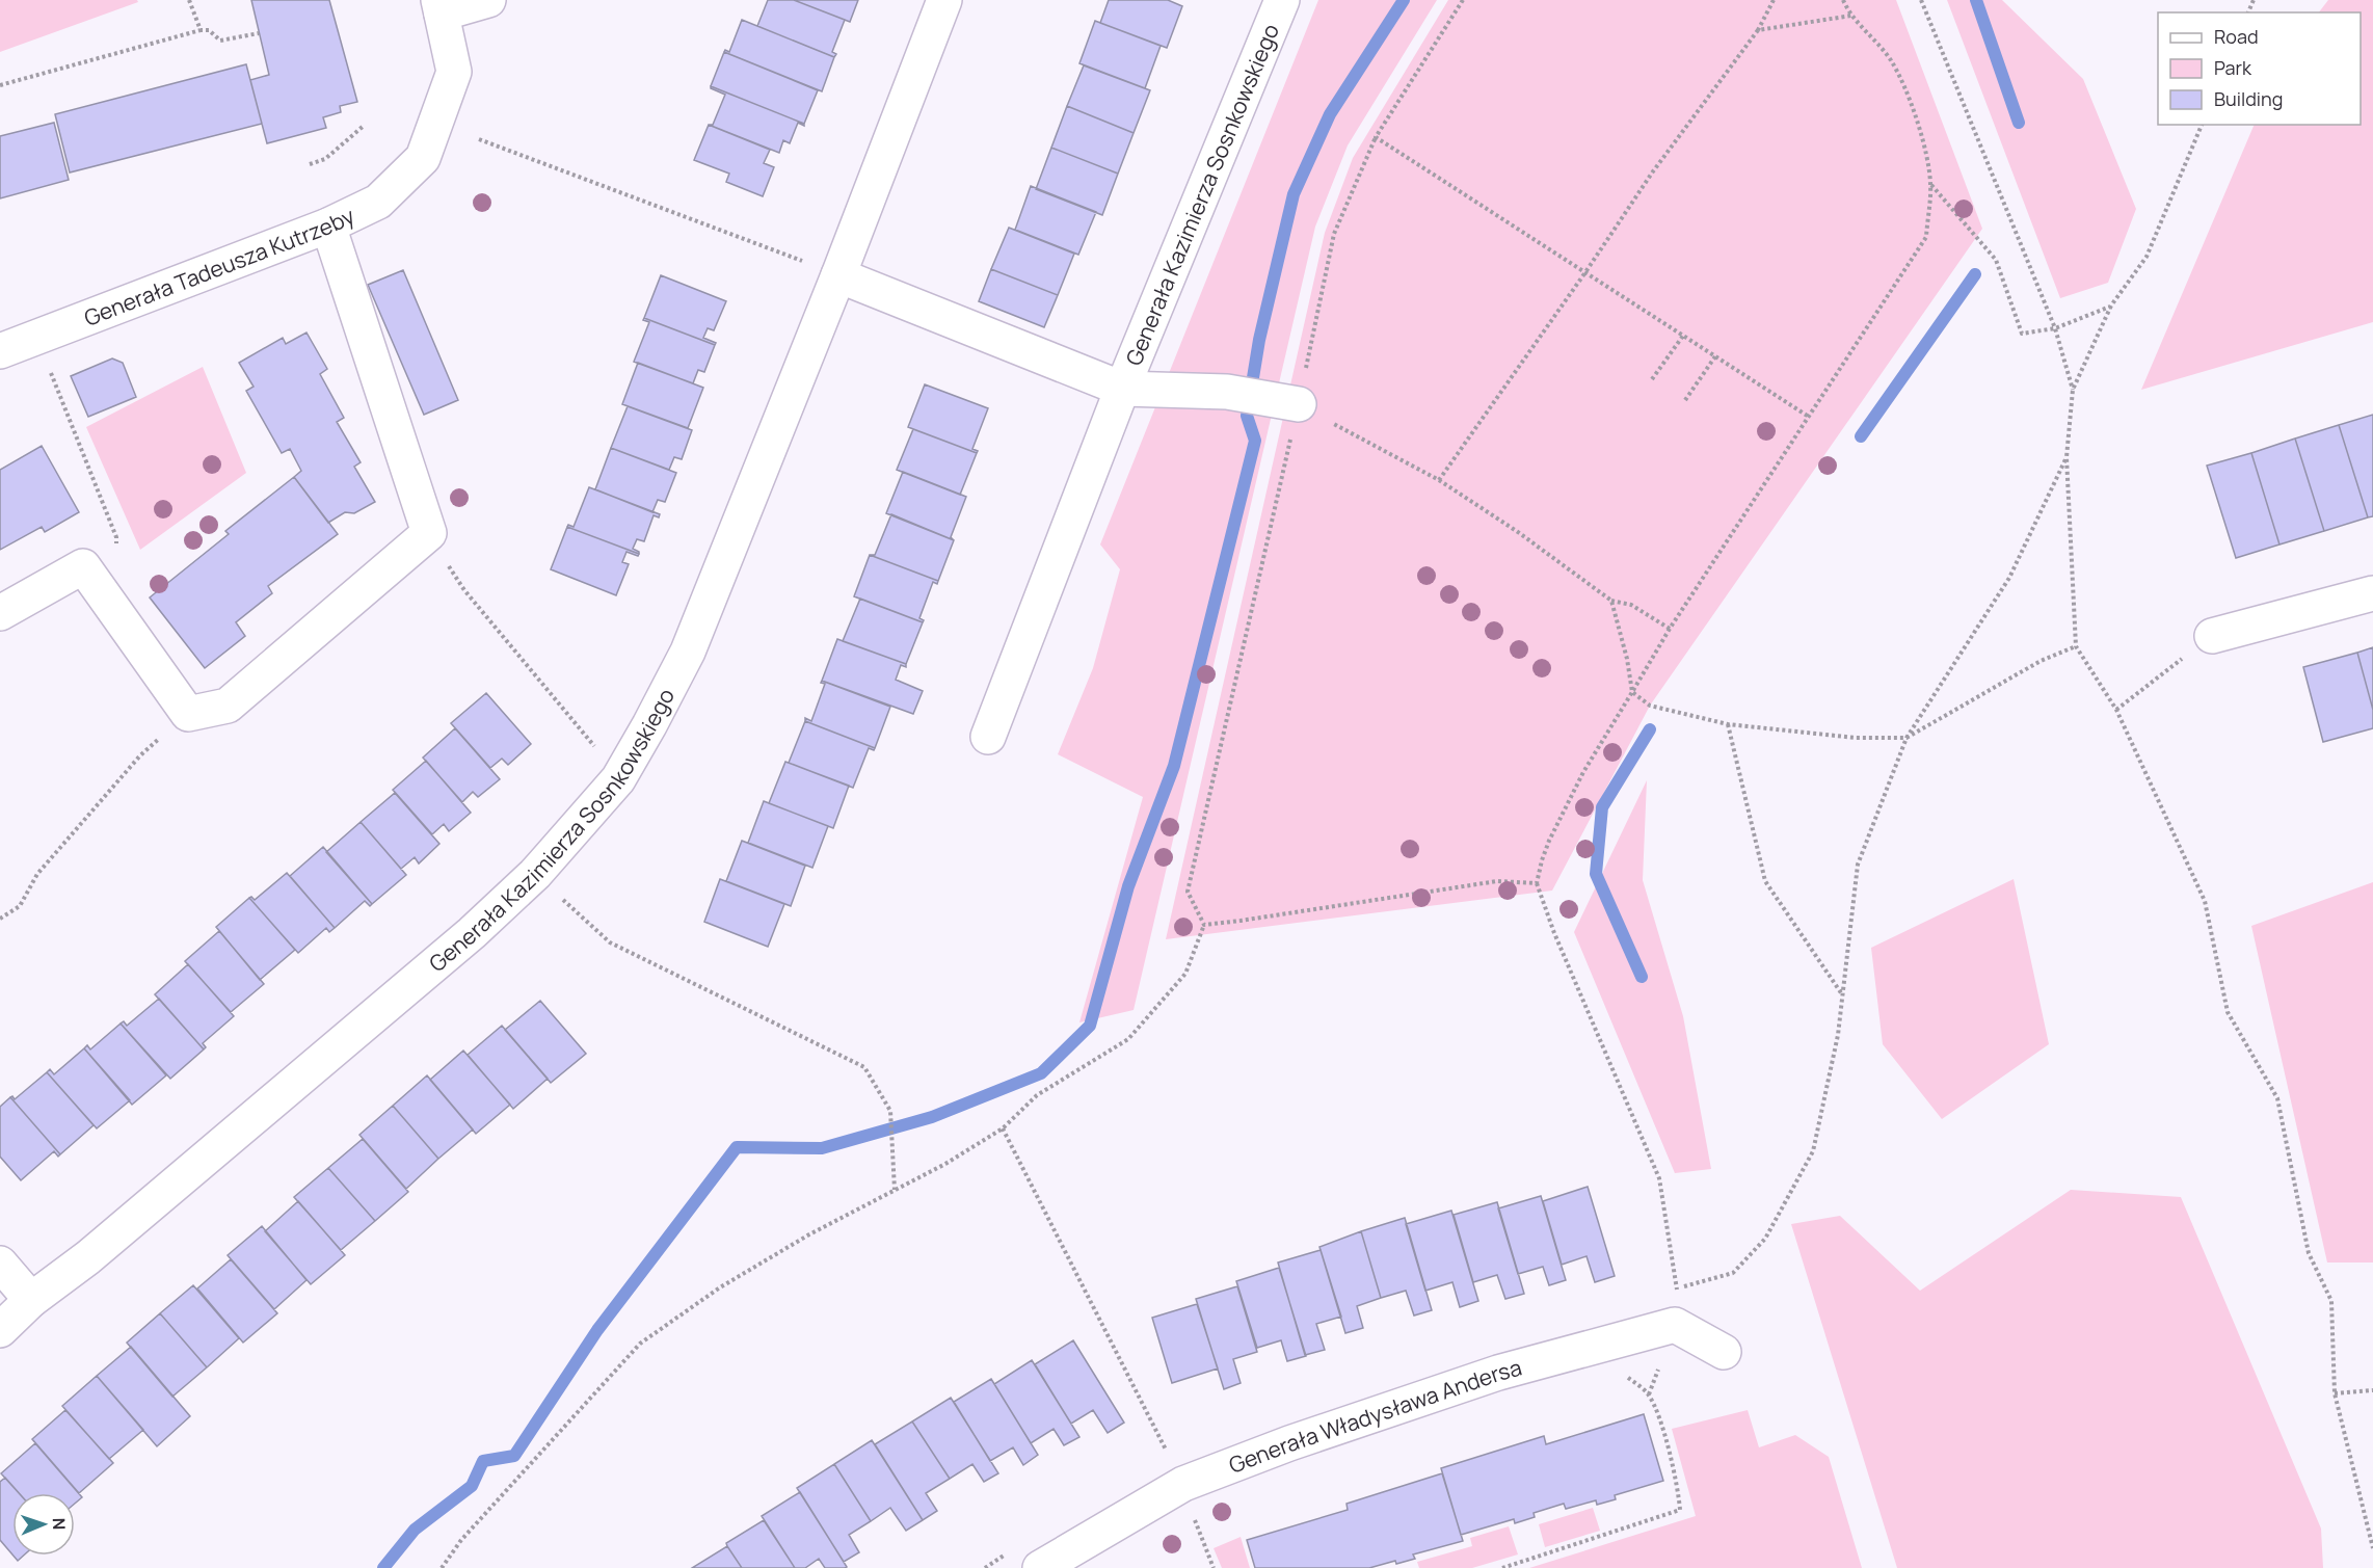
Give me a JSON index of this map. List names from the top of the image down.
{
  "streets": {
    "street": ["Generała Kazimierza Sosnkowskiego", "Generała Tadeusza Kutrzeby", "Generała Władysława Andersa"]
  },
  "legend": ["Road", "Park", "Building"],
  "north": "right"
}
